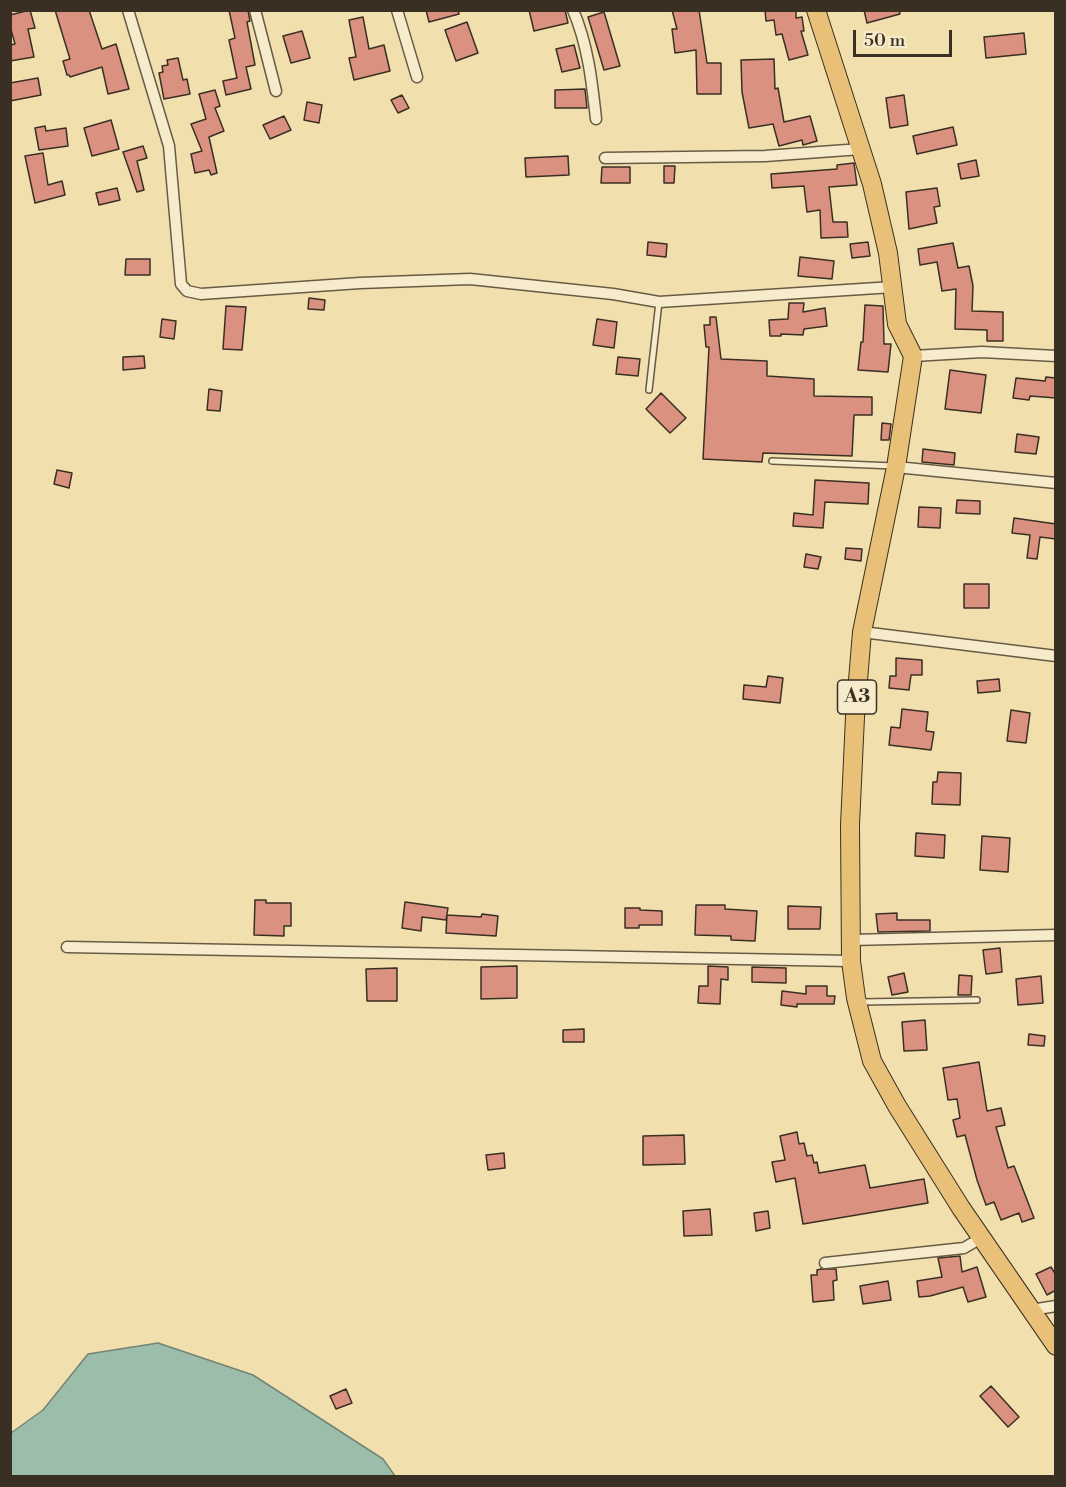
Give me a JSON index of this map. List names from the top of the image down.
{
  "streets": {
    "highway": ["A3"]
  },
  "scale_bar": "50 m"
}
